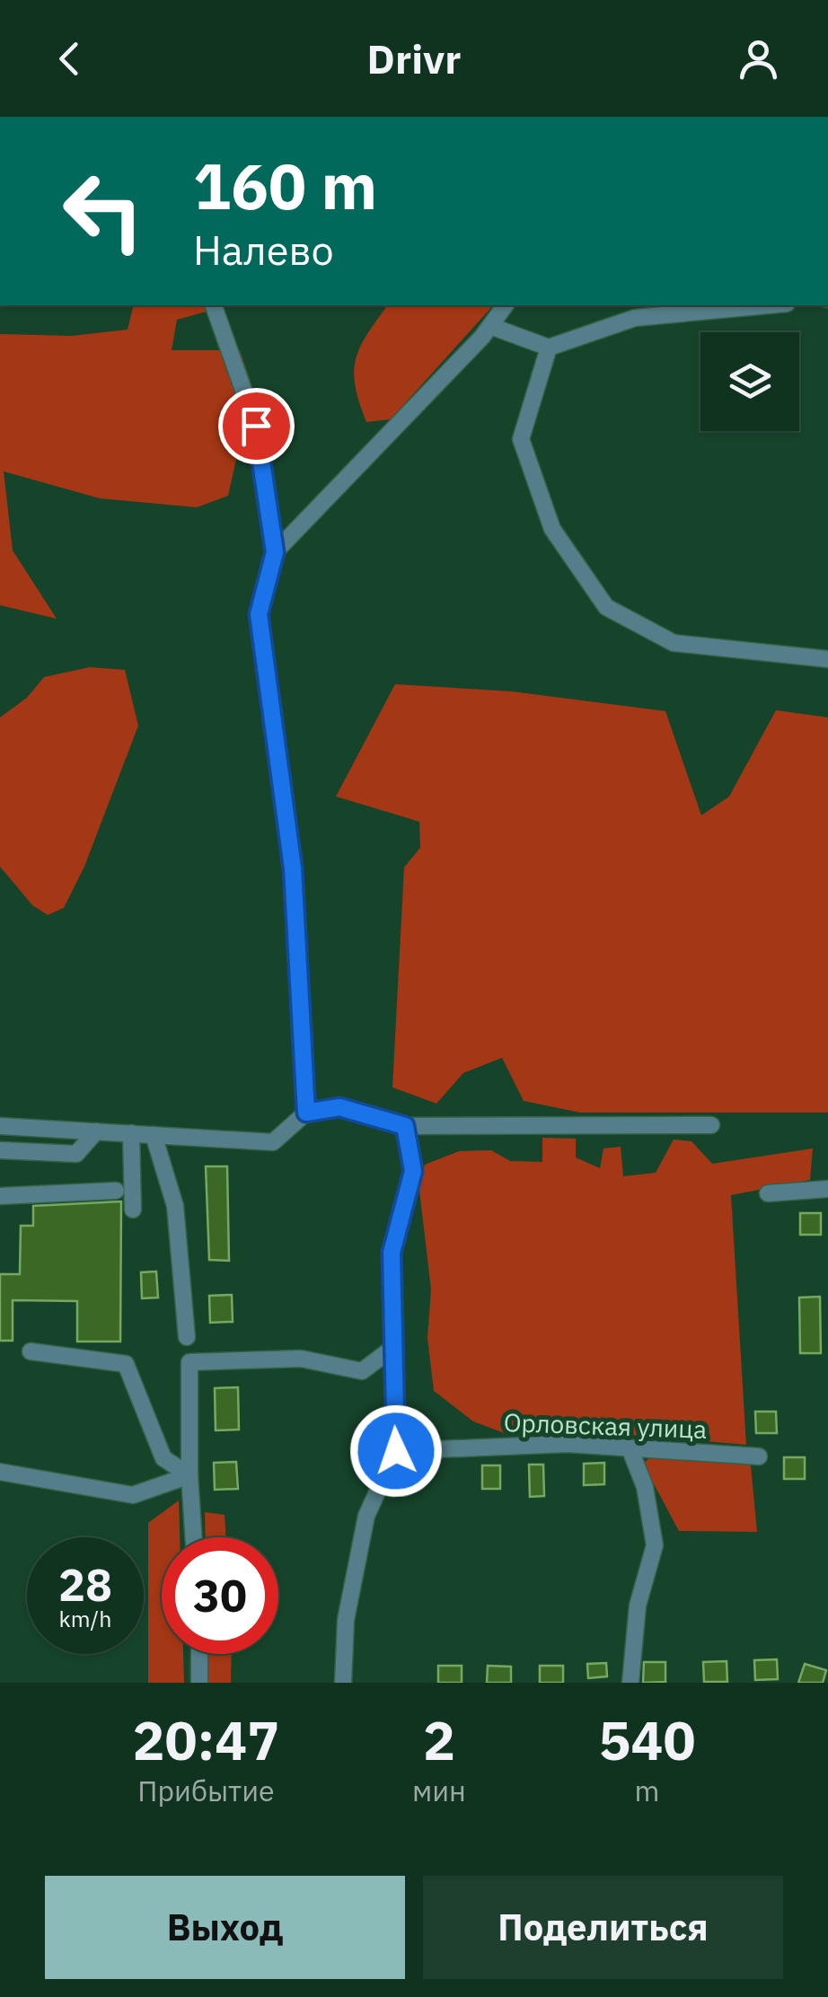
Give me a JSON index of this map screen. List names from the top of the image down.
{
  "streets": {
    "street": ["Орловская улица"]
  },
  "page": {
    "header": "Drivr",
    "turn": ["160 m", "Налево"],
    "speed": "28 km/h",
    "limit": "30",
    "eta": [
      "20:47",
      "Прибытие",
      "2",
      "мин",
      "540",
      "m"
    ],
    "buttons": ["Выход", "Поделиться"]
  }
}
